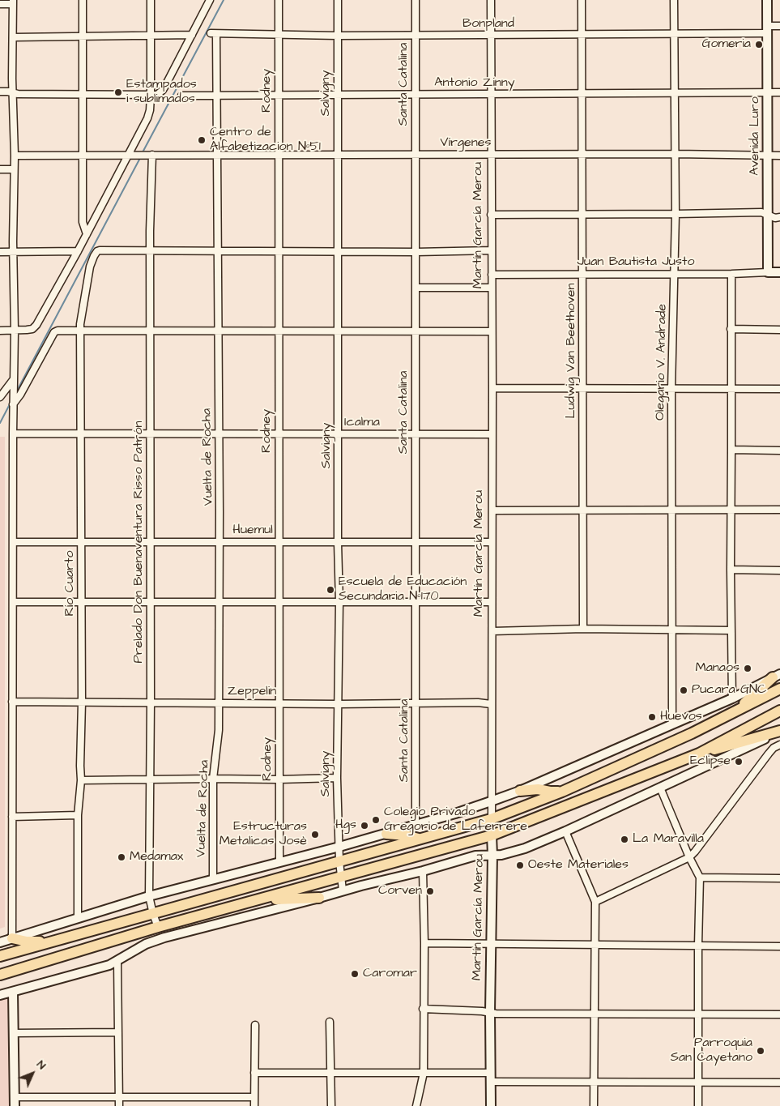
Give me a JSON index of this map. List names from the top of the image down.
{
  "streets": {
    "street": [
      "Bonpland",
      "Antonio Zinny",
      "Santa Catalina",
      "Rodney",
      "Salvigny",
      "Avenida Luro",
      "Vírgenes",
      "Martín García Merou",
      "Juan Bautista Justo",
      "Ludwig Van Beethoven",
      "Olegario V. Andrade",
      "Icalma",
      "Vuelta de Rocha",
      "Huemul",
      "Prelado Don Buenaventura Risso Patrón",
      "Río Cuarto",
      "Zeppelin"
    ]
  },
  "crossings": [
    ["Bonpland", "Santa Catalina"],
    ["Bonpland", "Rodney"],
    ["Bonpland", "Salvigny"],
    ["Bonpland", "Avenida Luro"],
    ["Bonpland", "Martín García Merou"],
    ["Bonpland", "Ludwig Van Beethoven"],
    ["Bonpland", "Olegario V. Andrade"],
    ["Bonpland", "Vuelta de Rocha"],
    ["Antonio Zinny", "Santa Catalina"],
    ["Antonio Zinny", "Rodney"],
    ["Antonio Zinny", "Salvigny"],
    ["Antonio Zinny", "Avenida Luro"],
    ["Antonio Zinny", "Martín García Merou"],
    ["Antonio Zinny", "Ludwig Van Beethoven"],
    ["Antonio Zinny", "Olegario V. Andrade"],
    ["Antonio Zinny", "Vuelta de Rocha"],
    ["Santa Catalina", "Vírgenes"],
    ["Santa Catalina", "Icalma"],
    ["Santa Catalina", "Huemul"],
    ["Santa Catalina", "Zeppelin"],
    ["Rodney", "Vírgenes"],
    ["Rodney", "Icalma"],
    ["Rodney", "Huemul"],
    ["Rodney", "Zeppelin"],
    ["Salvigny", "Vírgenes"],
    ["Salvigny", "Icalma"],
    ["Salvigny", "Huemul"],
    ["Salvigny", "Zeppelin"],
    ["Avenida Luro", "Vírgenes"],
    ["Avenida Luro", "Juan Bautista Justo"],
    ["Vírgenes", "Martín García Merou"],
    ["Vírgenes", "Ludwig Van Beethoven"],
    ["Vírgenes", "Olegario V. Andrade"],
    ["Vírgenes", "Vuelta de Rocha"],
    ["Vírgenes", "Prelado Don Buenaventura Risso Patrón"],
    ["Martín García Merou", "Juan Bautista Justo"],
    ["Martín García Merou", "Icalma"],
    ["Martín García Merou", "Huemul"],
    ["Martín García Merou", "Zeppelin"],
    ["Juan Bautista Justo", "Ludwig Van Beethoven"],
    ["Juan Bautista Justo", "Olegario V. Andrade"],
    ["Icalma", "Vuelta de Rocha"],
    ["Icalma", "Prelado Don Buenaventura Risso Patrón"],
    ["Icalma", "Río Cuarto"],
    ["Vuelta de Rocha", "Huemul"],
    ["Vuelta de Rocha", "Zeppelin"],
    ["Huemul", "Prelado Don Buenaventura Risso Patrón"],
    ["Huemul", "Río Cuarto"],
    ["Prelado Don Buenaventura Risso Patrón", "Río Cuarto"],
    ["Prelado Don Buenaventura Risso Patrón", "Zeppelin"],
    ["Río Cuarto", "Zeppelin"]
  ],
  "places": [
    "Gomeria",
    "Estampados i sublimados",
    "Centro de Alfabetizacion Nº51",
    "Escuela de Educación Secundaria Nº170",
    "Manaos",
    "Pucara GNC",
    "Huevos",
    "Eclipse",
    "Colegio Privado Gregorio de Laferrere",
    "Hgs",
    "Estructuras Metalicas Josè",
    "La Maravilla",
    "Medamax",
    "Oeste Materiales",
    "Corven",
    "Caromar",
    "Parroquia San Cayetano"
  ],
  "north": "top right"
}
